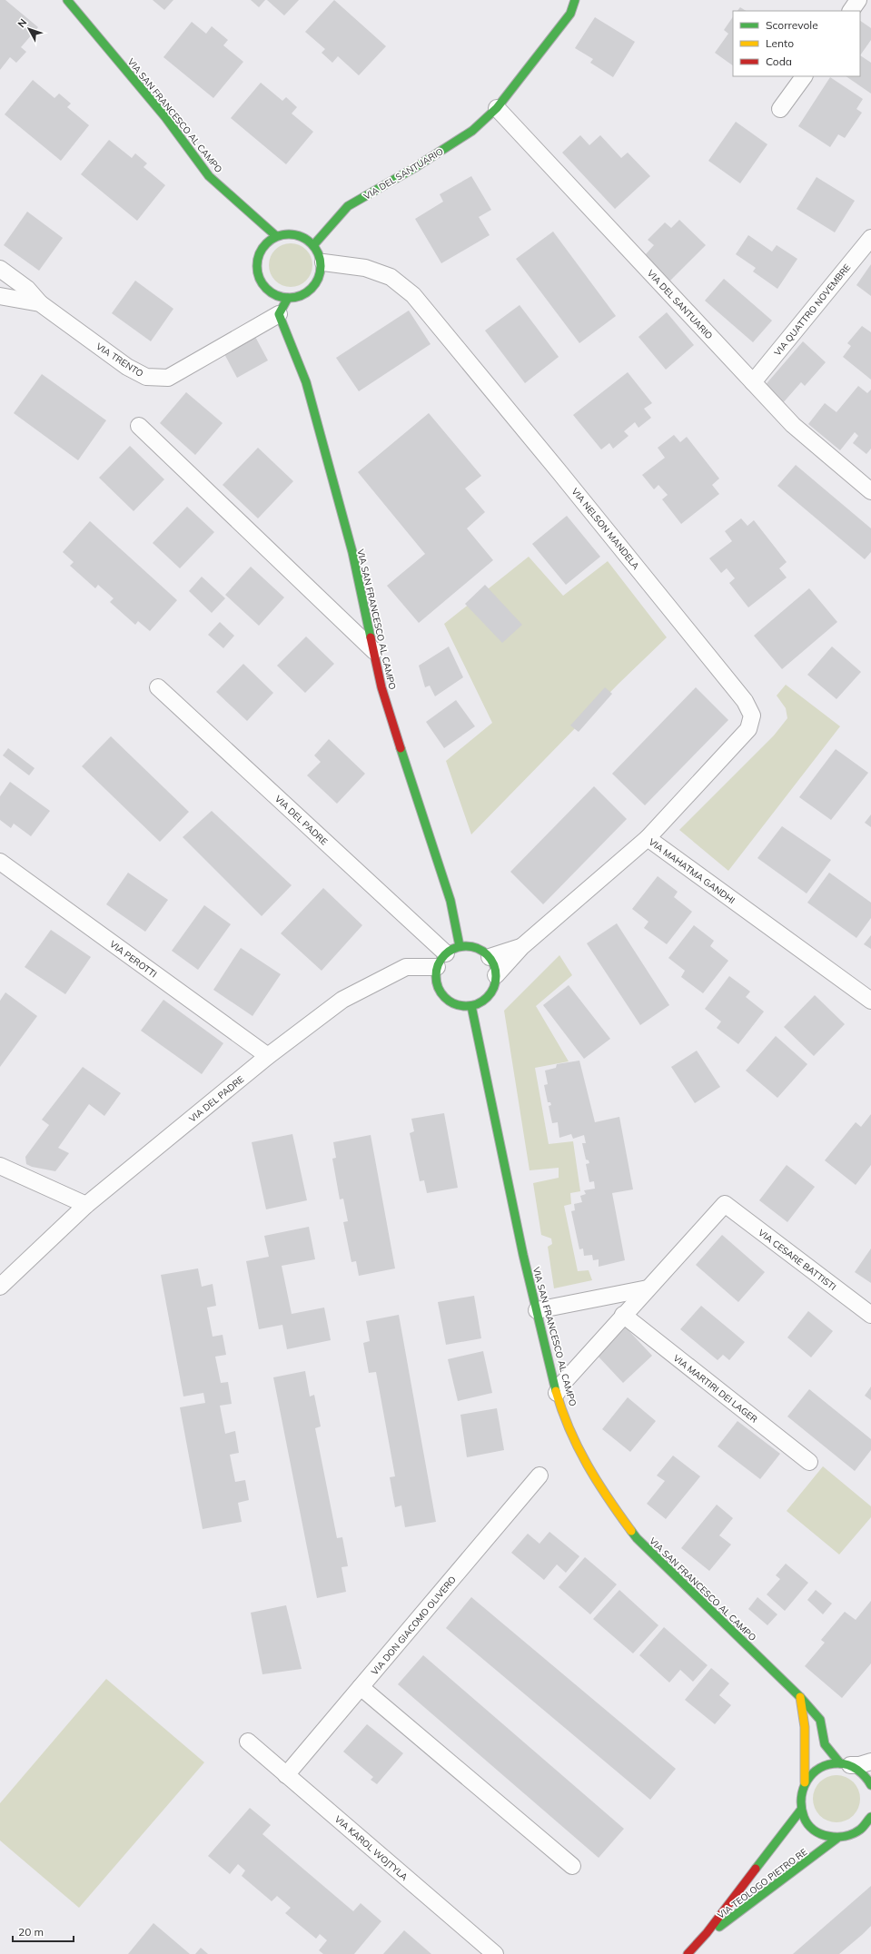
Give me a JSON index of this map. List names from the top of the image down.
{
  "streets": {
    "street": [
      "VIA SAN FRANCESCO AL CAMPO",
      "VIA DEL SANTUARIO",
      "VIA QUATTRO NOVEMBRE",
      "VIA TRENTO",
      "VIA NELSON MANDELA",
      "VIA DEL PADRE",
      "VIA MAHATMA GANDHI",
      "VIA PEROTTI",
      "VIA CESARE BATTISTI",
      "VIA MARTIRI DEI LAGER",
      "VIA DON GIACOMO OLIVERO",
      "VIA KAROL WOJTYLA",
      "VIA TEOLOGO PIETRO RE"
    ]
  },
  "crossings": [
    ["VIA SAN FRANCESCO AL CAMPO", "VIA DEL SANTUARIO"],
    ["VIA SAN FRANCESCO AL CAMPO", "VIA TRENTO"],
    ["VIA SAN FRANCESCO AL CAMPO", "VIA NELSON MANDELA"],
    ["VIA SAN FRANCESCO AL CAMPO", "VIA DEL PADRE"],
    ["VIA SAN FRANCESCO AL CAMPO", "VIA MAHATMA GANDHI"],
    ["VIA DEL SANTUARIO", "VIA QUATTRO NOVEMBRE"],
    ["VIA DEL SANTUARIO", "VIA NELSON MANDELA"],
    ["VIA NELSON MANDELA", "VIA MAHATMA GANDHI"],
    ["VIA DEL PADRE", "VIA MAHATMA GANDHI"],
    ["VIA DEL PADRE", "VIA PEROTTI"],
    ["VIA DON GIACOMO OLIVERO", "VIA KAROL WOJTYLA"]
  ],
  "legend": ["Scorrevole", "Lento", "Coda"],
  "scale_bar": "20 m",
  "north": "top left"
}
